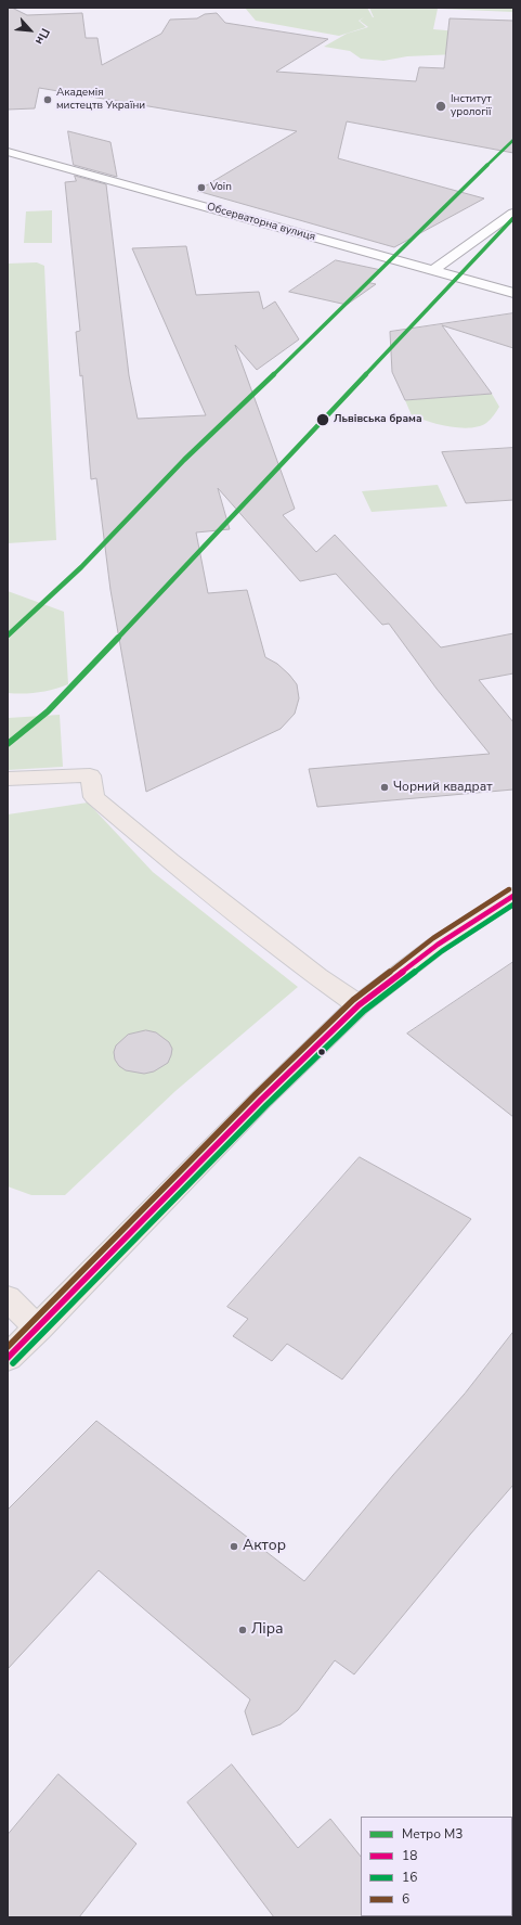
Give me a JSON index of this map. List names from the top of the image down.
{
  "streets": {
    "street": ["Обсерваторна вулиця"]
  },
  "places": [
    "Академія мистецтв України",
    "Інститут урології",
    "Voin",
    "Львівська брама",
    "Чорний квадрат",
    "Актор",
    "Ліра"
  ],
  "lines": [
    "metro line M3",
    "transit line 6",
    "transit line 18",
    "transit line 16"
  ],
  "legend": [
    "Метро M3",
    "18",
    "16",
    "6"
  ],
  "north": "bottom right"
}
